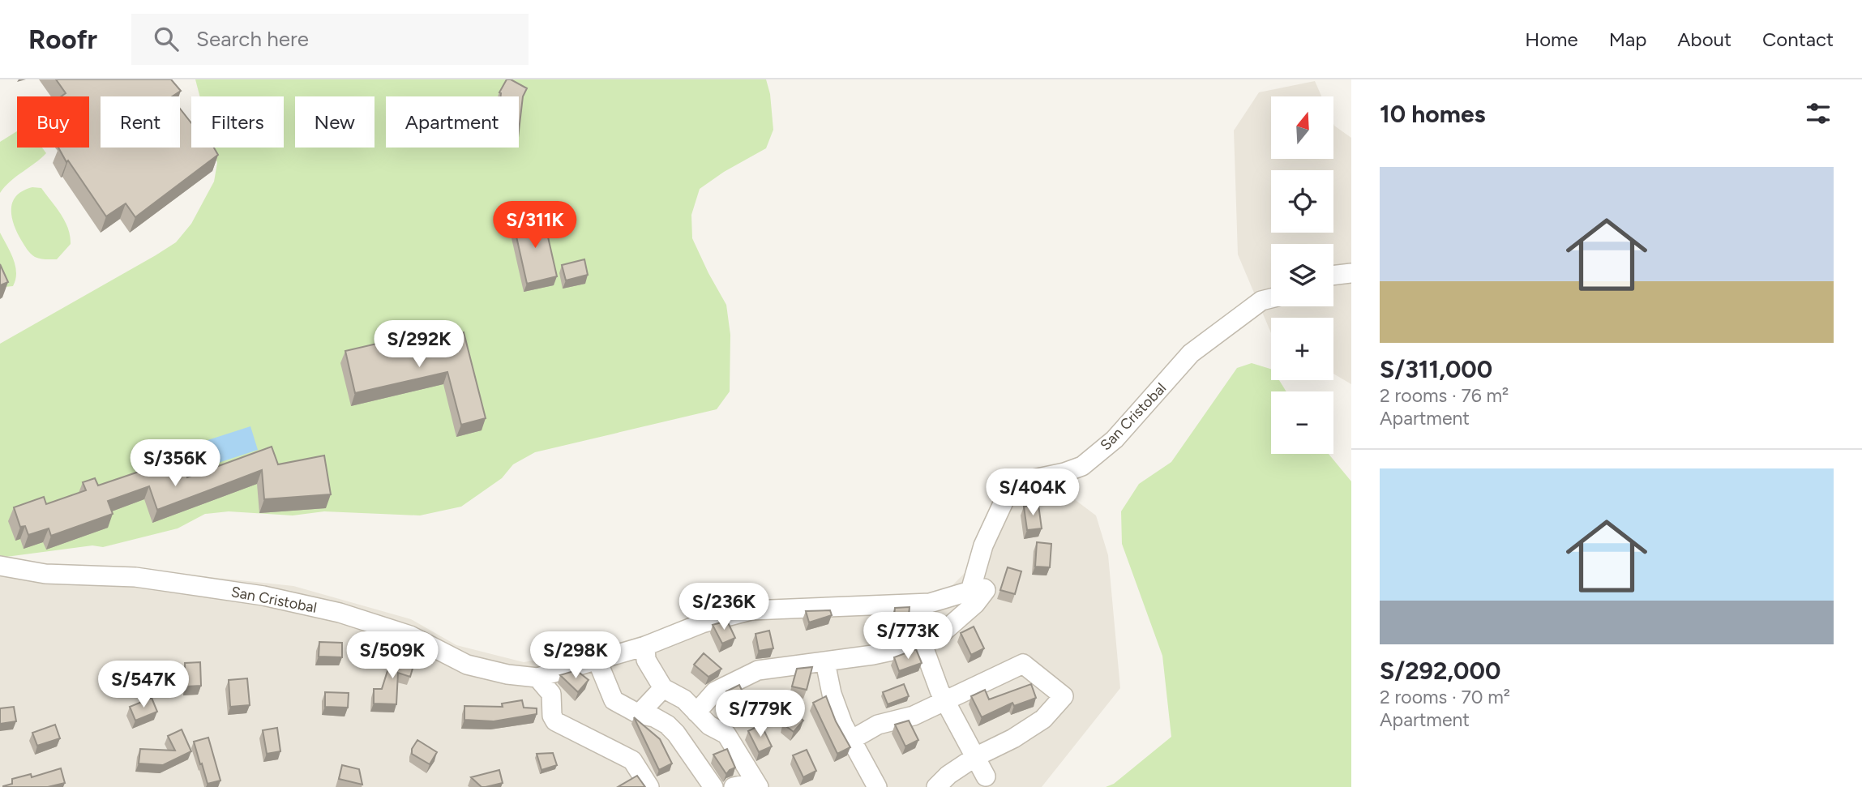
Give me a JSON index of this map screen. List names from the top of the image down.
{
  "streets": {
    "street": ["San Cristobal"]
  },
  "north": "top",
  "page": {
    "header": "Roofr",
    "search": "Search here",
    "nav": [
      "Home",
      "Map",
      "About",
      "Contact"
    ],
    "heading": "10 homes",
    "map_buttons": ["+", "−"],
    "chip": [
      "Buy",
      "Rent",
      "Filters",
      "New",
      "Apartment"
    ],
    "list": [
      {
        "name": "S/311,000",
        "note": "2 rooms · 76 m² · Apartment"
      },
      {
        "name": "S/292,000",
        "note": "2 rooms · 70 m² · Apartment"
      }
    ],
    "price": [
      "S/311K",
      "S/292K",
      "S/356K",
      "S/404K",
      "S/236K",
      "S/773K",
      "S/509K",
      "S/298K",
      "S/547K",
      "S/779K"
    ]
  }
}
